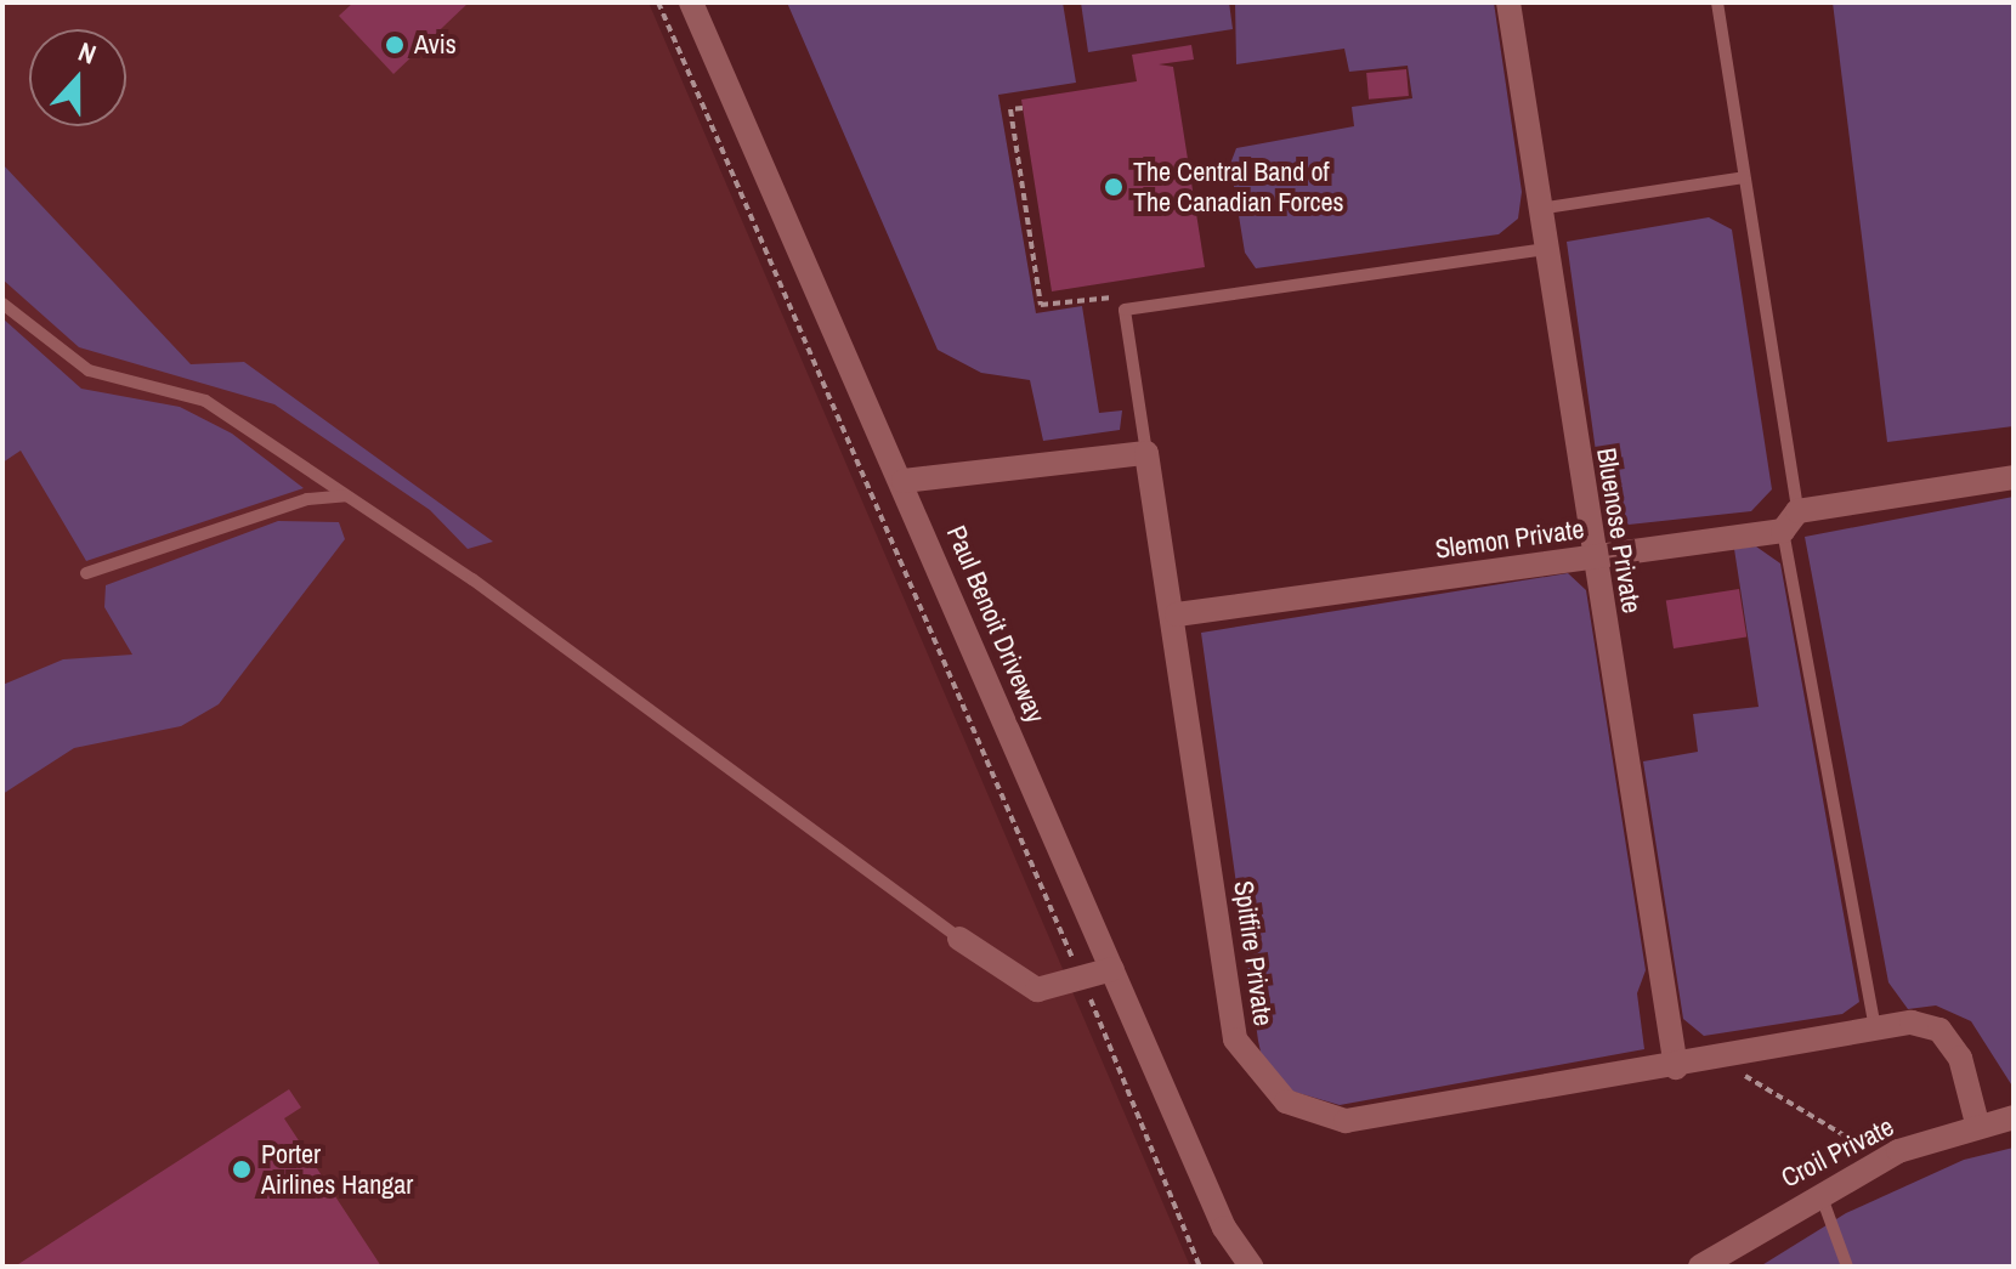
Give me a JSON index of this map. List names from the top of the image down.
{
  "streets": {
    "street": [
      "Bluenose Private",
      "Slemon Private",
      "Paul Benoit Driveway",
      "Spitfire Private",
      "Croil Private"
    ]
  },
  "crossings": [
    ["Bluenose Private", "Slemon Private"],
    ["Bluenose Private", "Spitfire Private"],
    ["Slemon Private", "Spitfire Private"],
    ["Spitfire Private", "Croil Private"]
  ],
  "places": ["Avis", "The Central Band of The Canadian Forces", "Porter Airlines Hangar"],
  "north": "top"
}
